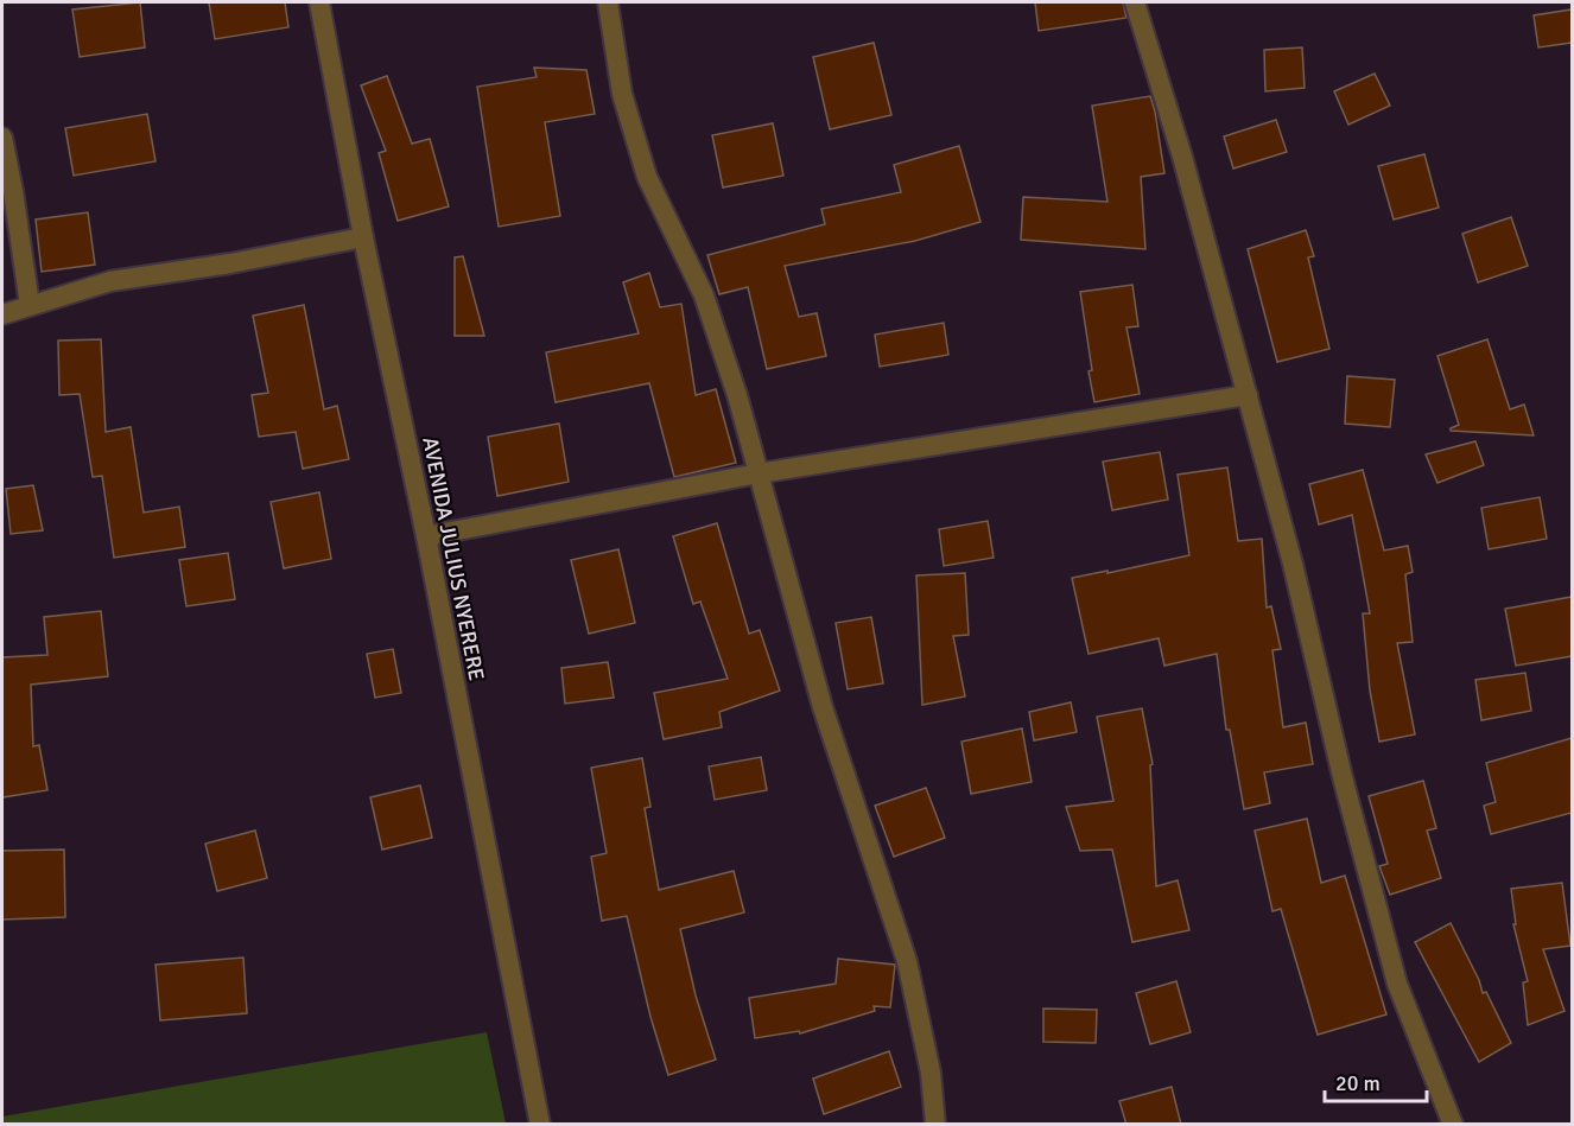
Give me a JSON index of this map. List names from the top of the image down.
{
  "streets": {
    "street": ["AVENIDA JULIUS NYERERE"]
  },
  "scale_bar": "20 m"
}
